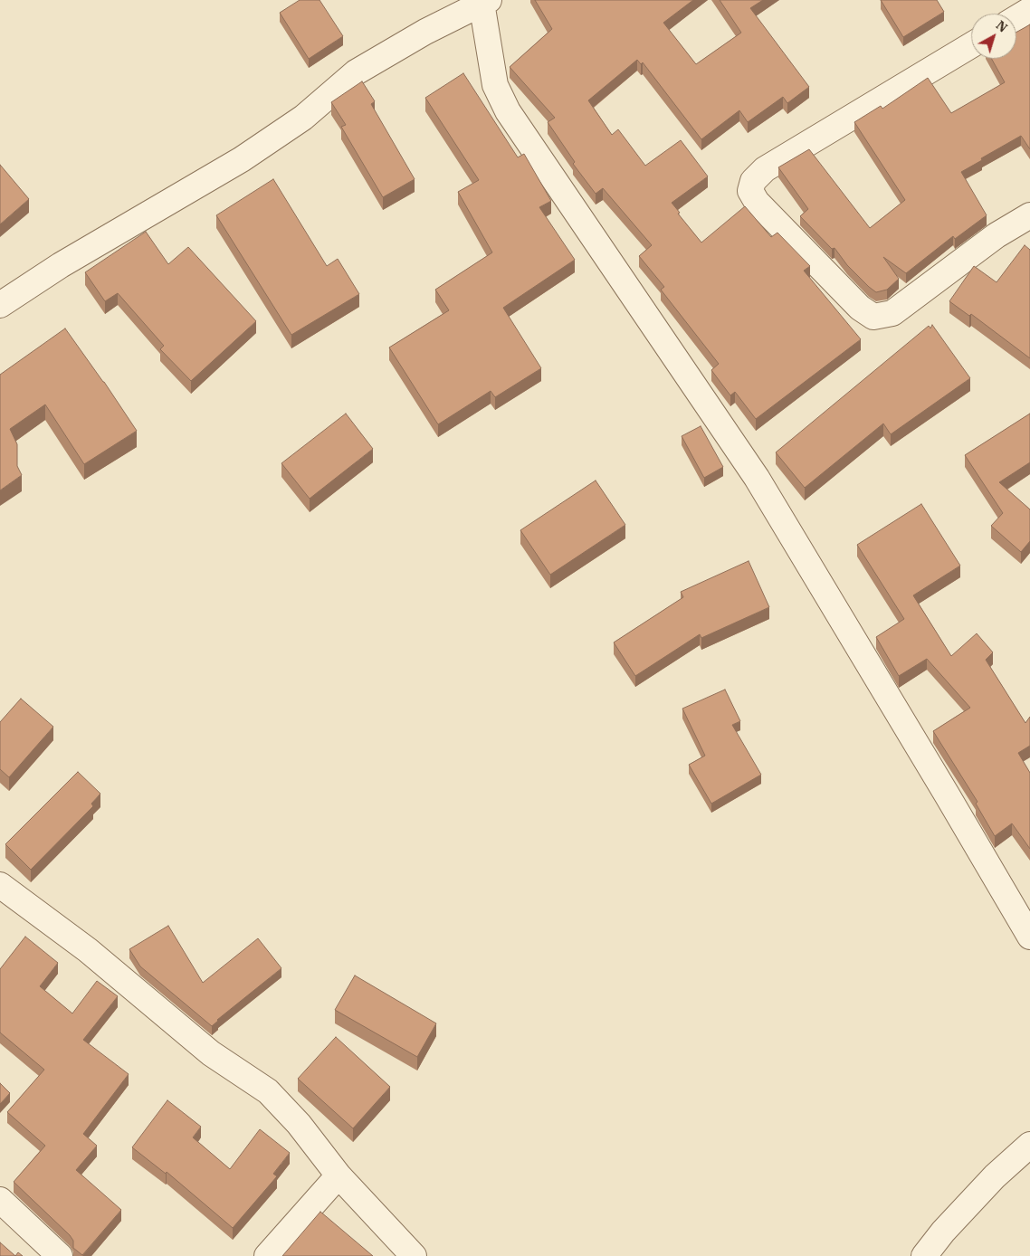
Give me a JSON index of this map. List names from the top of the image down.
{
  "north": "top right"
}
